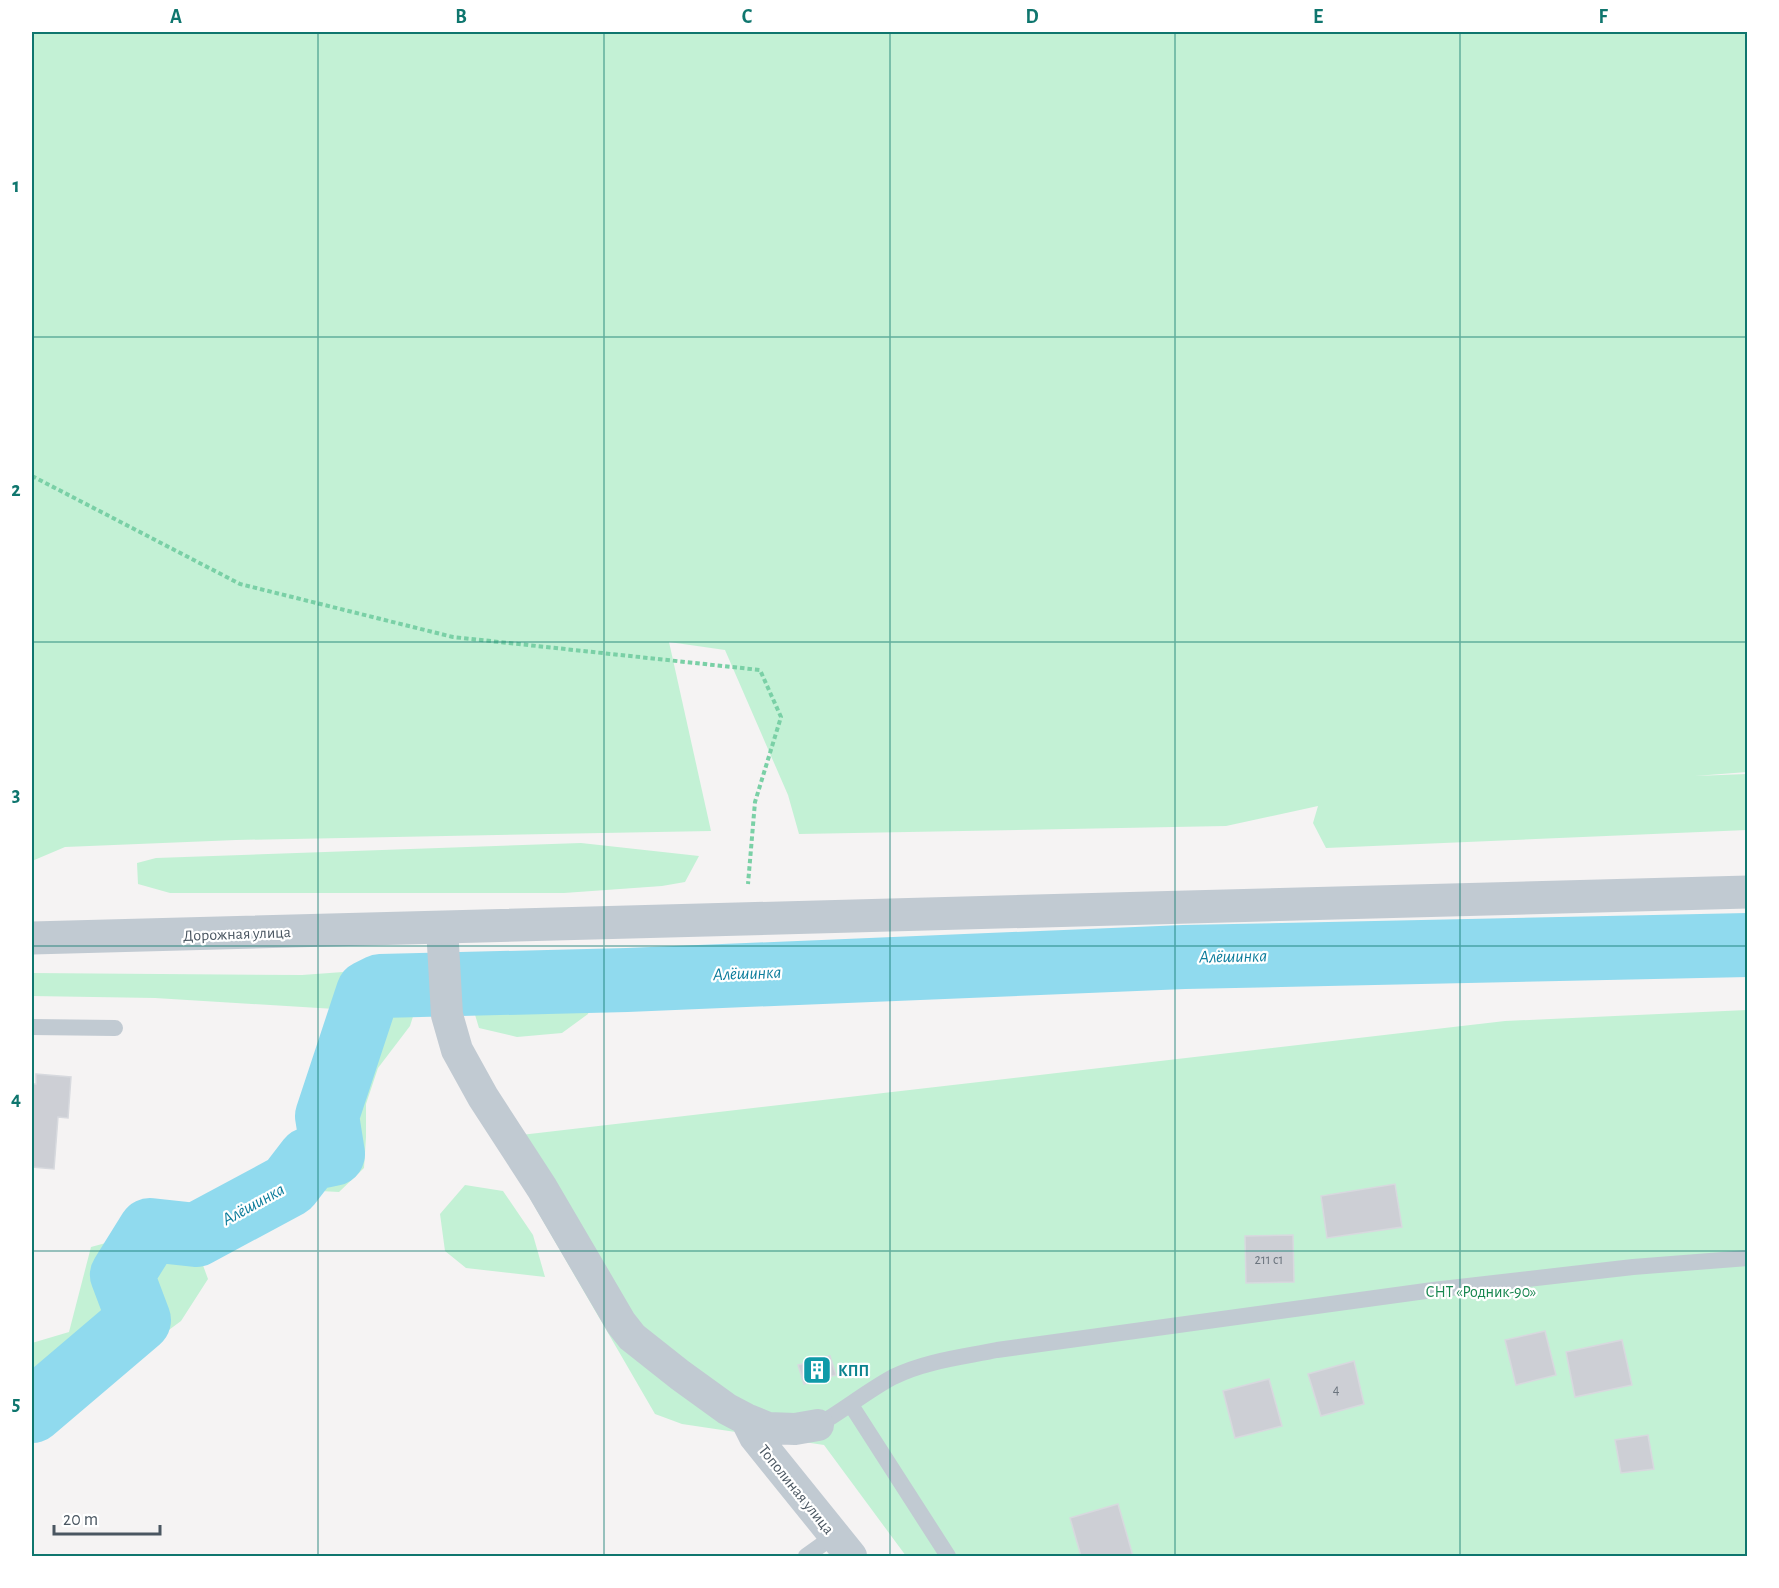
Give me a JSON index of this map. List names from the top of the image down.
{
  "streets": {
    "street": ["Дорожная улица", "Тополиная улица"]
  },
  "water": ["Алёшинка"],
  "parks": ["СНТ «Родник-90»"],
  "places": {
    "building": ["КПП"]
  },
  "house_numbers": ["211 с1", "4"],
  "scale_bar": "20 m",
  "grid": {
    "columns": [
      "A",
      "B",
      "C",
      "D",
      "E",
      "F"
    ],
    "rows": [
      "1",
      "2",
      "3",
      "4",
      "5"
    ]
  }
}
